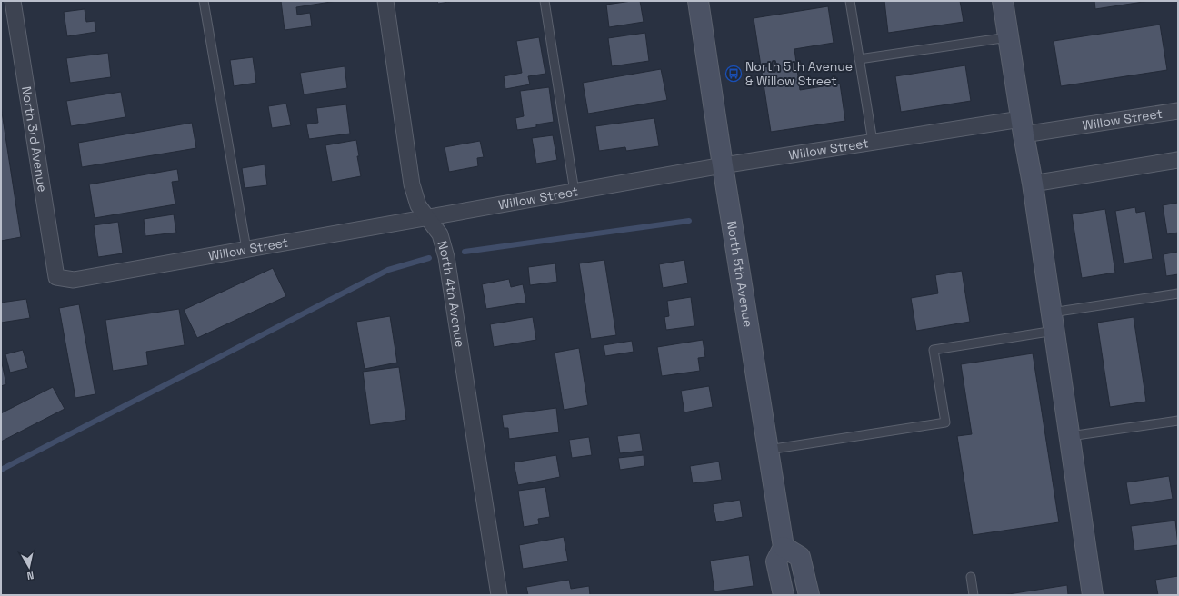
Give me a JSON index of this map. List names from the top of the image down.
{
  "streets": {
    "main road": ["North 5th Avenue"],
    "street": ["Willow Street", "North 3rd Avenue", "North 4th Avenue"]
  },
  "crossings": [
    ["Willow Street", "North 3rd Avenue"],
    ["Willow Street", "North 5th Avenue"],
    ["Willow Street", "North 4th Avenue"]
  ],
  "places": {
    "bus stop": ["North 5th Avenue & Willow Street"]
  },
  "north": "bottom"
}
